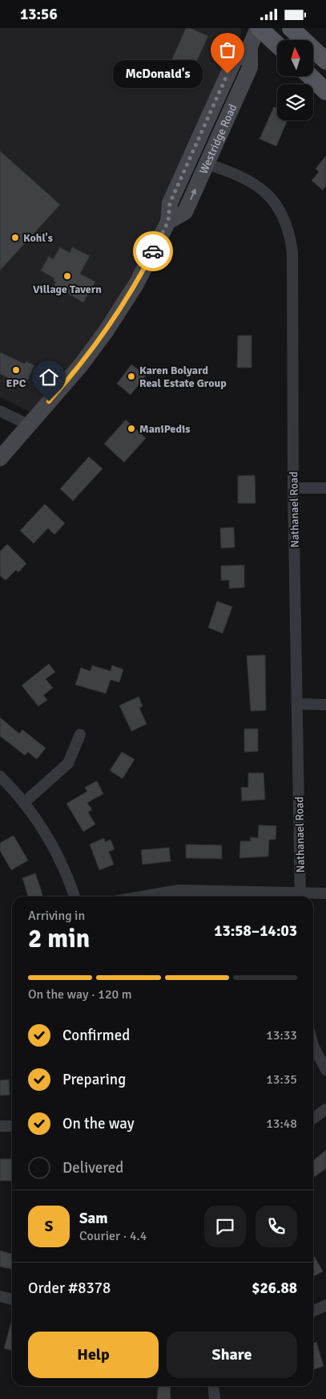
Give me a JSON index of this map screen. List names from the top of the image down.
{
  "streets": {
    "main road": ["Westridge Road"],
    "street": ["Nathanael Road"]
  },
  "crossings": [
    ["Westridge Road", "Nathanael Road"]
  ],
  "places": [
    "McDonald's",
    "Kohl's",
    "Village Tavern",
    "EPC",
    "Karen Bolyard Real Estate Group",
    "ManiPedis"
  ],
  "north": "top",
  "page": {
    "status": "13:56",
    "bubble": "McDonald's",
    "heading": ["2 min", "Arriving in", "13:58–14:03"],
    "panel": [
      "Sam",
      "Courier · 4.4",
      "Order #8378",
      "$26.88"
    ],
    "bar": "On the way · 120 m",
    "list": [
      ["Confirmed", "13:33"],
      ["Preparing", "13:35"],
      ["On the way", "13:48"],
      "Delivered"
    ],
    "round": "S",
    "buttons": ["Help", "Share"]
  }
}
